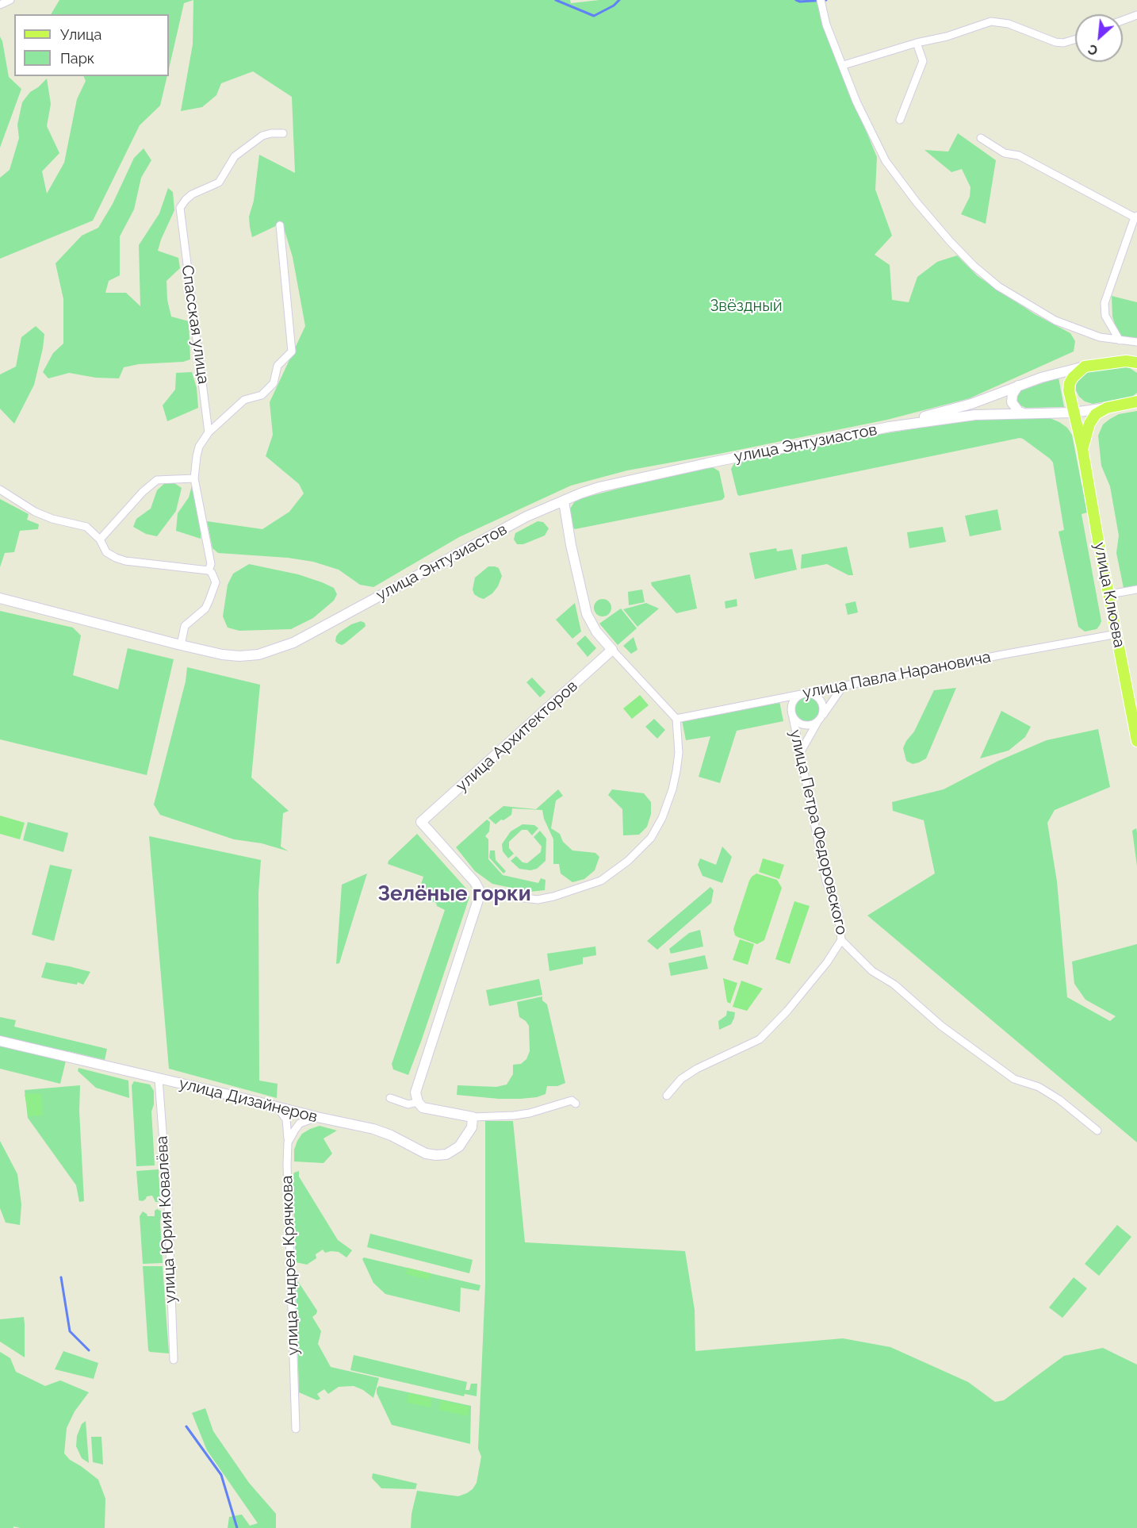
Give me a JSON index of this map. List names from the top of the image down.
{
  "streets": {
    "main road": [
      "улица Энтузиастов",
      "улица Клюева",
      "улица Архитекторов",
      "улица Дизайнеров"
    ],
    "street": [
      "Спасская улица",
      "улица Павла Нарановича",
      "улица Петра Федоровского",
      "улица Юрия Ковалёва",
      "улица Андрея Крячкова"
    ]
  },
  "crossings": [
    ["улица Энтузиастов", "улица Клюева"],
    ["улица Клюева", "улица Павла Нарановича"],
    ["улица Павла Нарановича", "улица Петра Федоровского"],
    ["улица Дизайнеров", "улица Юрия Ковалёва"],
    ["улица Дизайнеров", "улица Андрея Крячкова"]
  ],
  "districts": ["Зелёные горки"],
  "parks": ["Звёздный"],
  "legend": ["Улица", "Парк"],
  "north": "bottom left"
}
